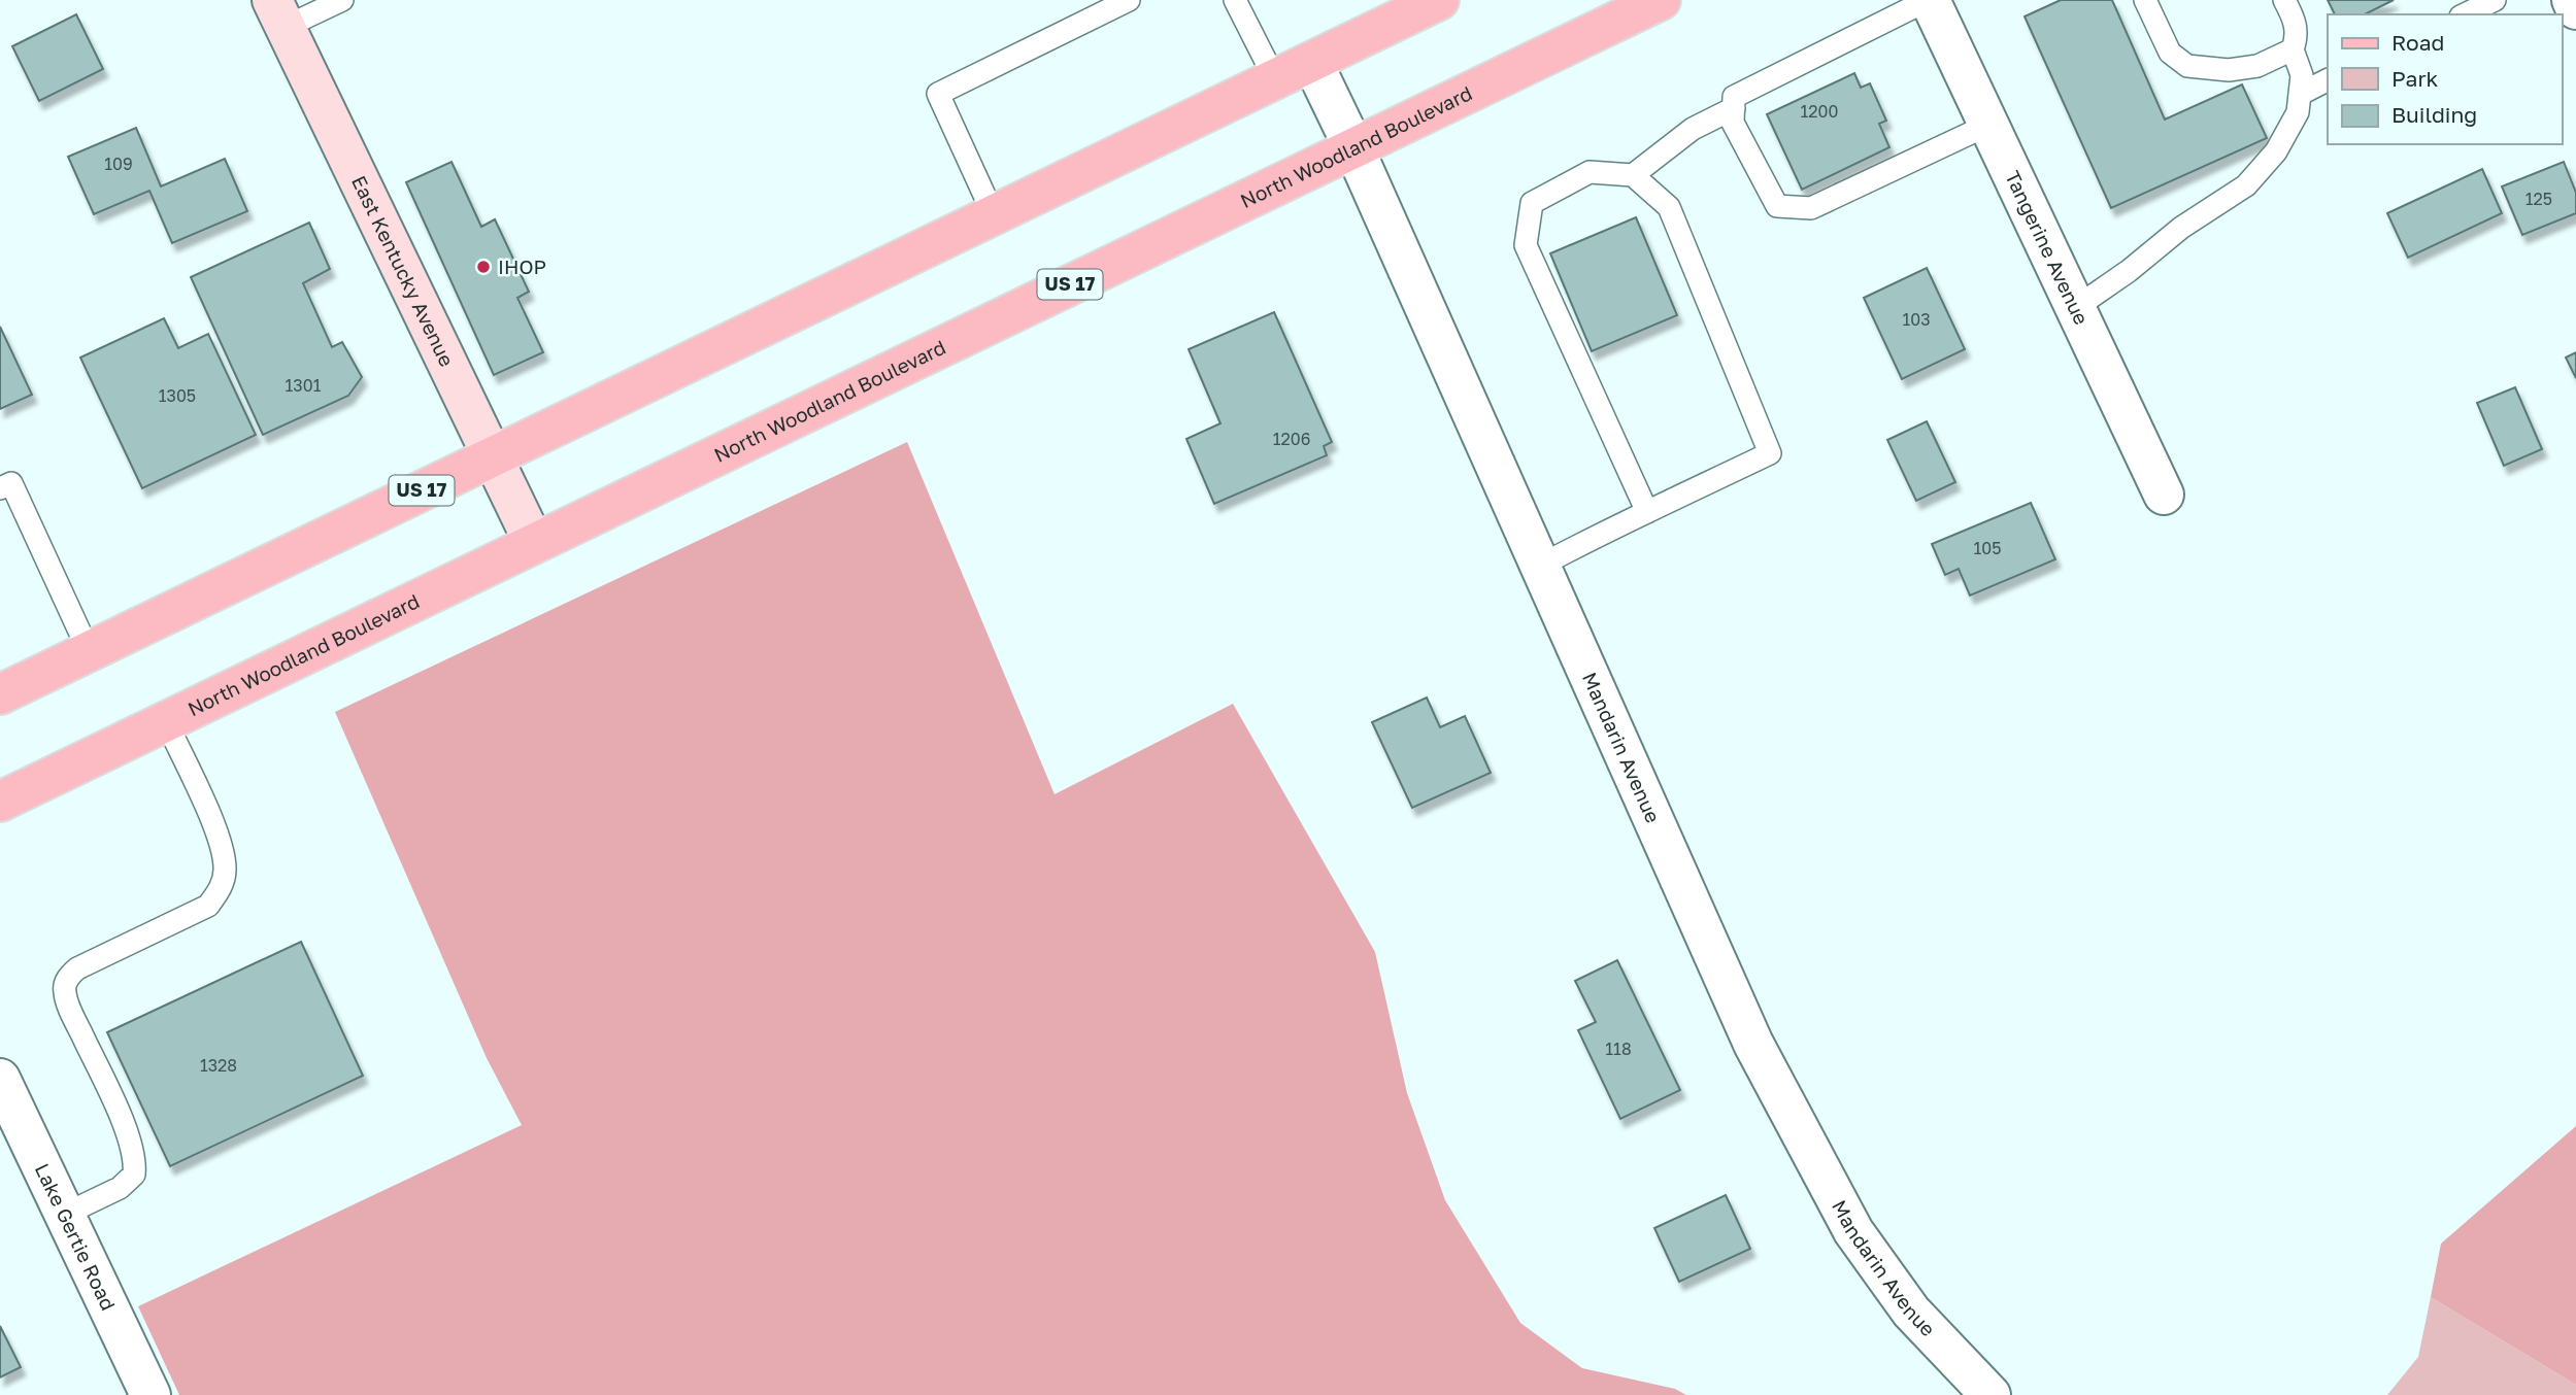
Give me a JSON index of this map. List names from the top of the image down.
{
  "streets": {
    "main road": ["North Woodland Boulevard", "US 17"],
    "street": [
      "Tangerine Avenue",
      "East Kentucky Avenue",
      "Mandarin Avenue",
      "Lake Gertie Road"
    ]
  },
  "crossings": [
    ["North Woodland Boulevard", "East Kentucky Avenue"],
    ["North Woodland Boulevard", "Mandarin Avenue"],
    ["East Kentucky Avenue", "US 17"],
    ["US 17", "Mandarin Avenue"]
  ],
  "places": ["IHOP"],
  "house_numbers": [
    "1200",
    "109",
    "125",
    "103",
    "1301",
    "1305",
    "1206",
    "105",
    "118",
    "1328"
  ],
  "legend": ["Road", "Park", "Building"]
}
